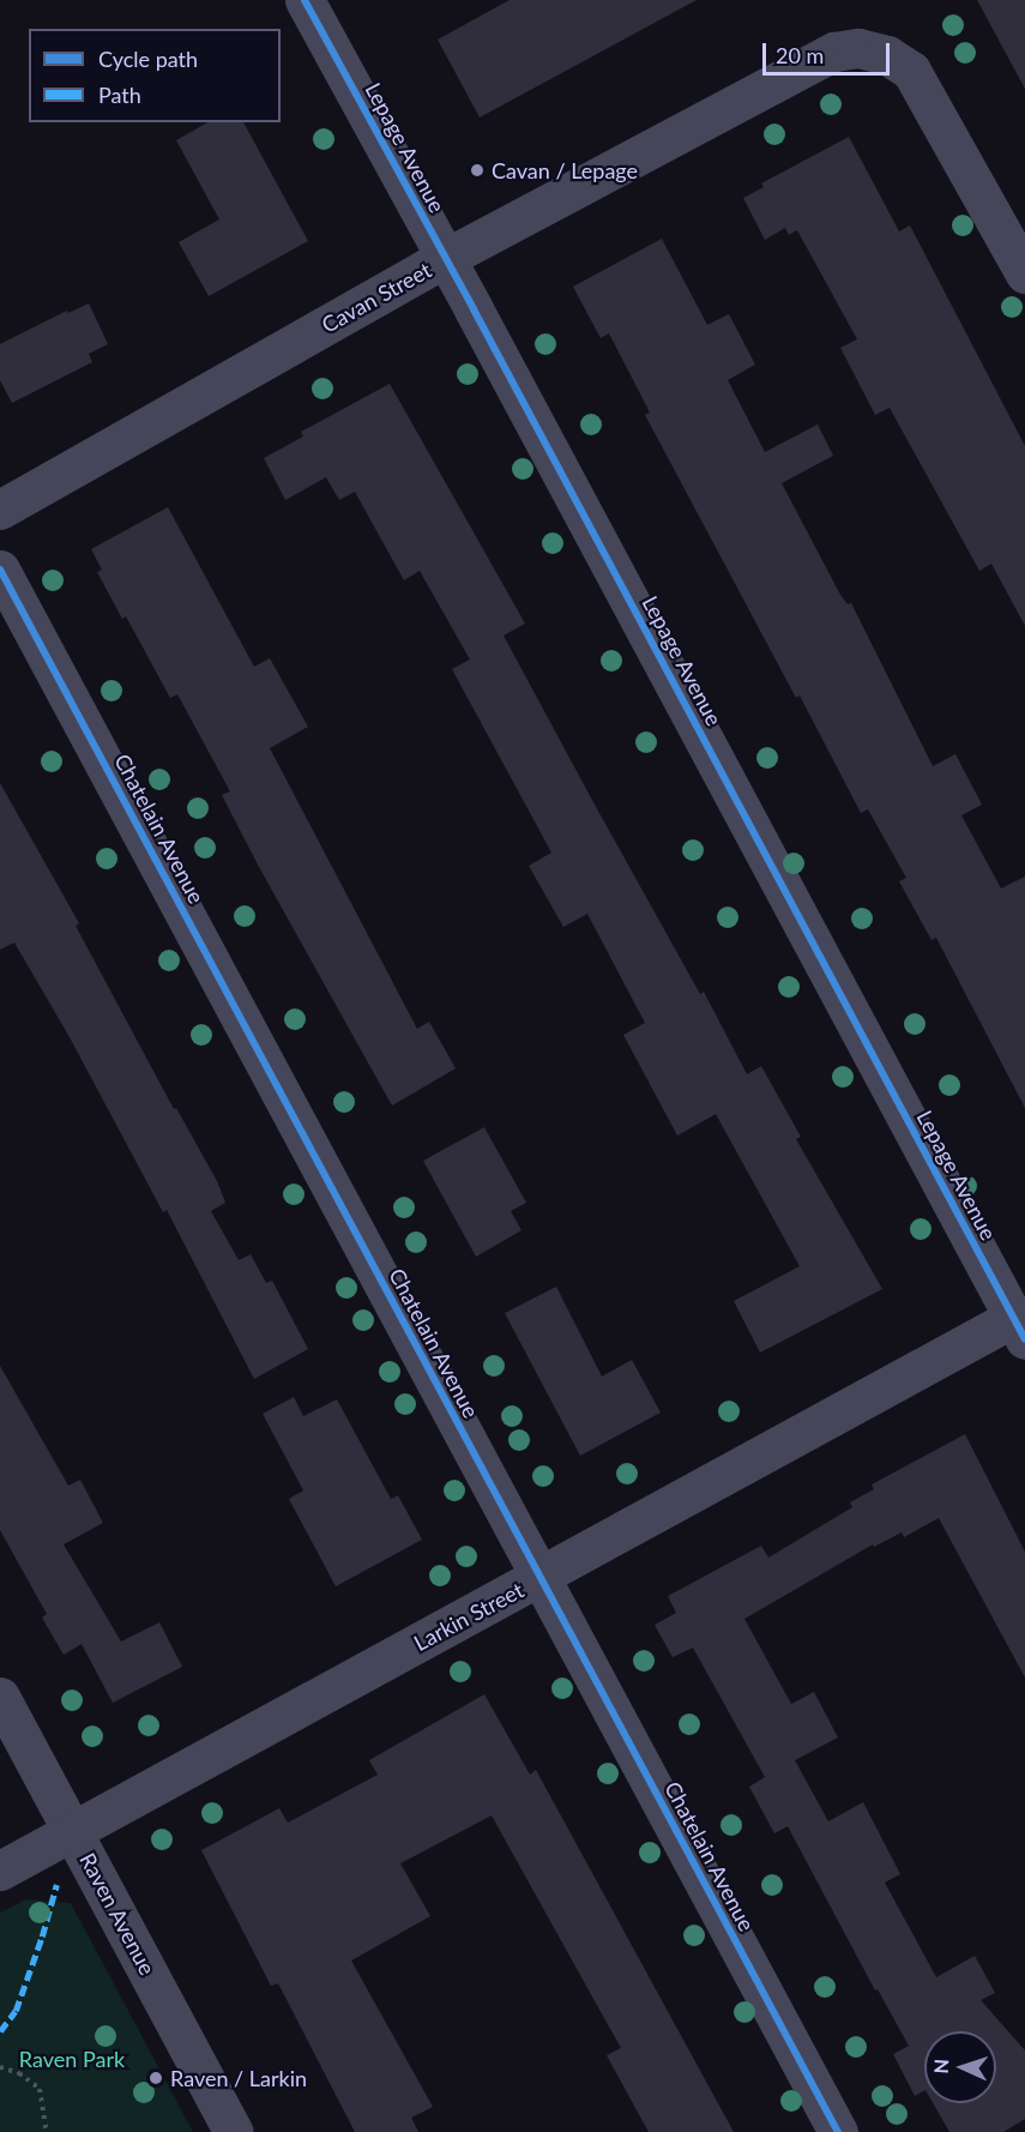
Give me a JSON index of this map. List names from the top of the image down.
{
  "streets": {
    "street": [
      "Lepage Avenue",
      "Cavan Street",
      "Chatelain Avenue",
      "Larkin Street",
      "Raven Avenue"
    ]
  },
  "crossings": [
    ["Lepage Avenue", "Cavan Street"],
    ["Lepage Avenue", "Larkin Street"],
    ["Chatelain Avenue", "Larkin Street"],
    ["Larkin Street", "Raven Avenue"]
  ],
  "parks": ["Raven Park"],
  "places": ["Cavan / Lepage", "Raven / Larkin"],
  "legend": ["Cycle path", "Path"],
  "scale_bar": "20 m",
  "north": "left"
}
